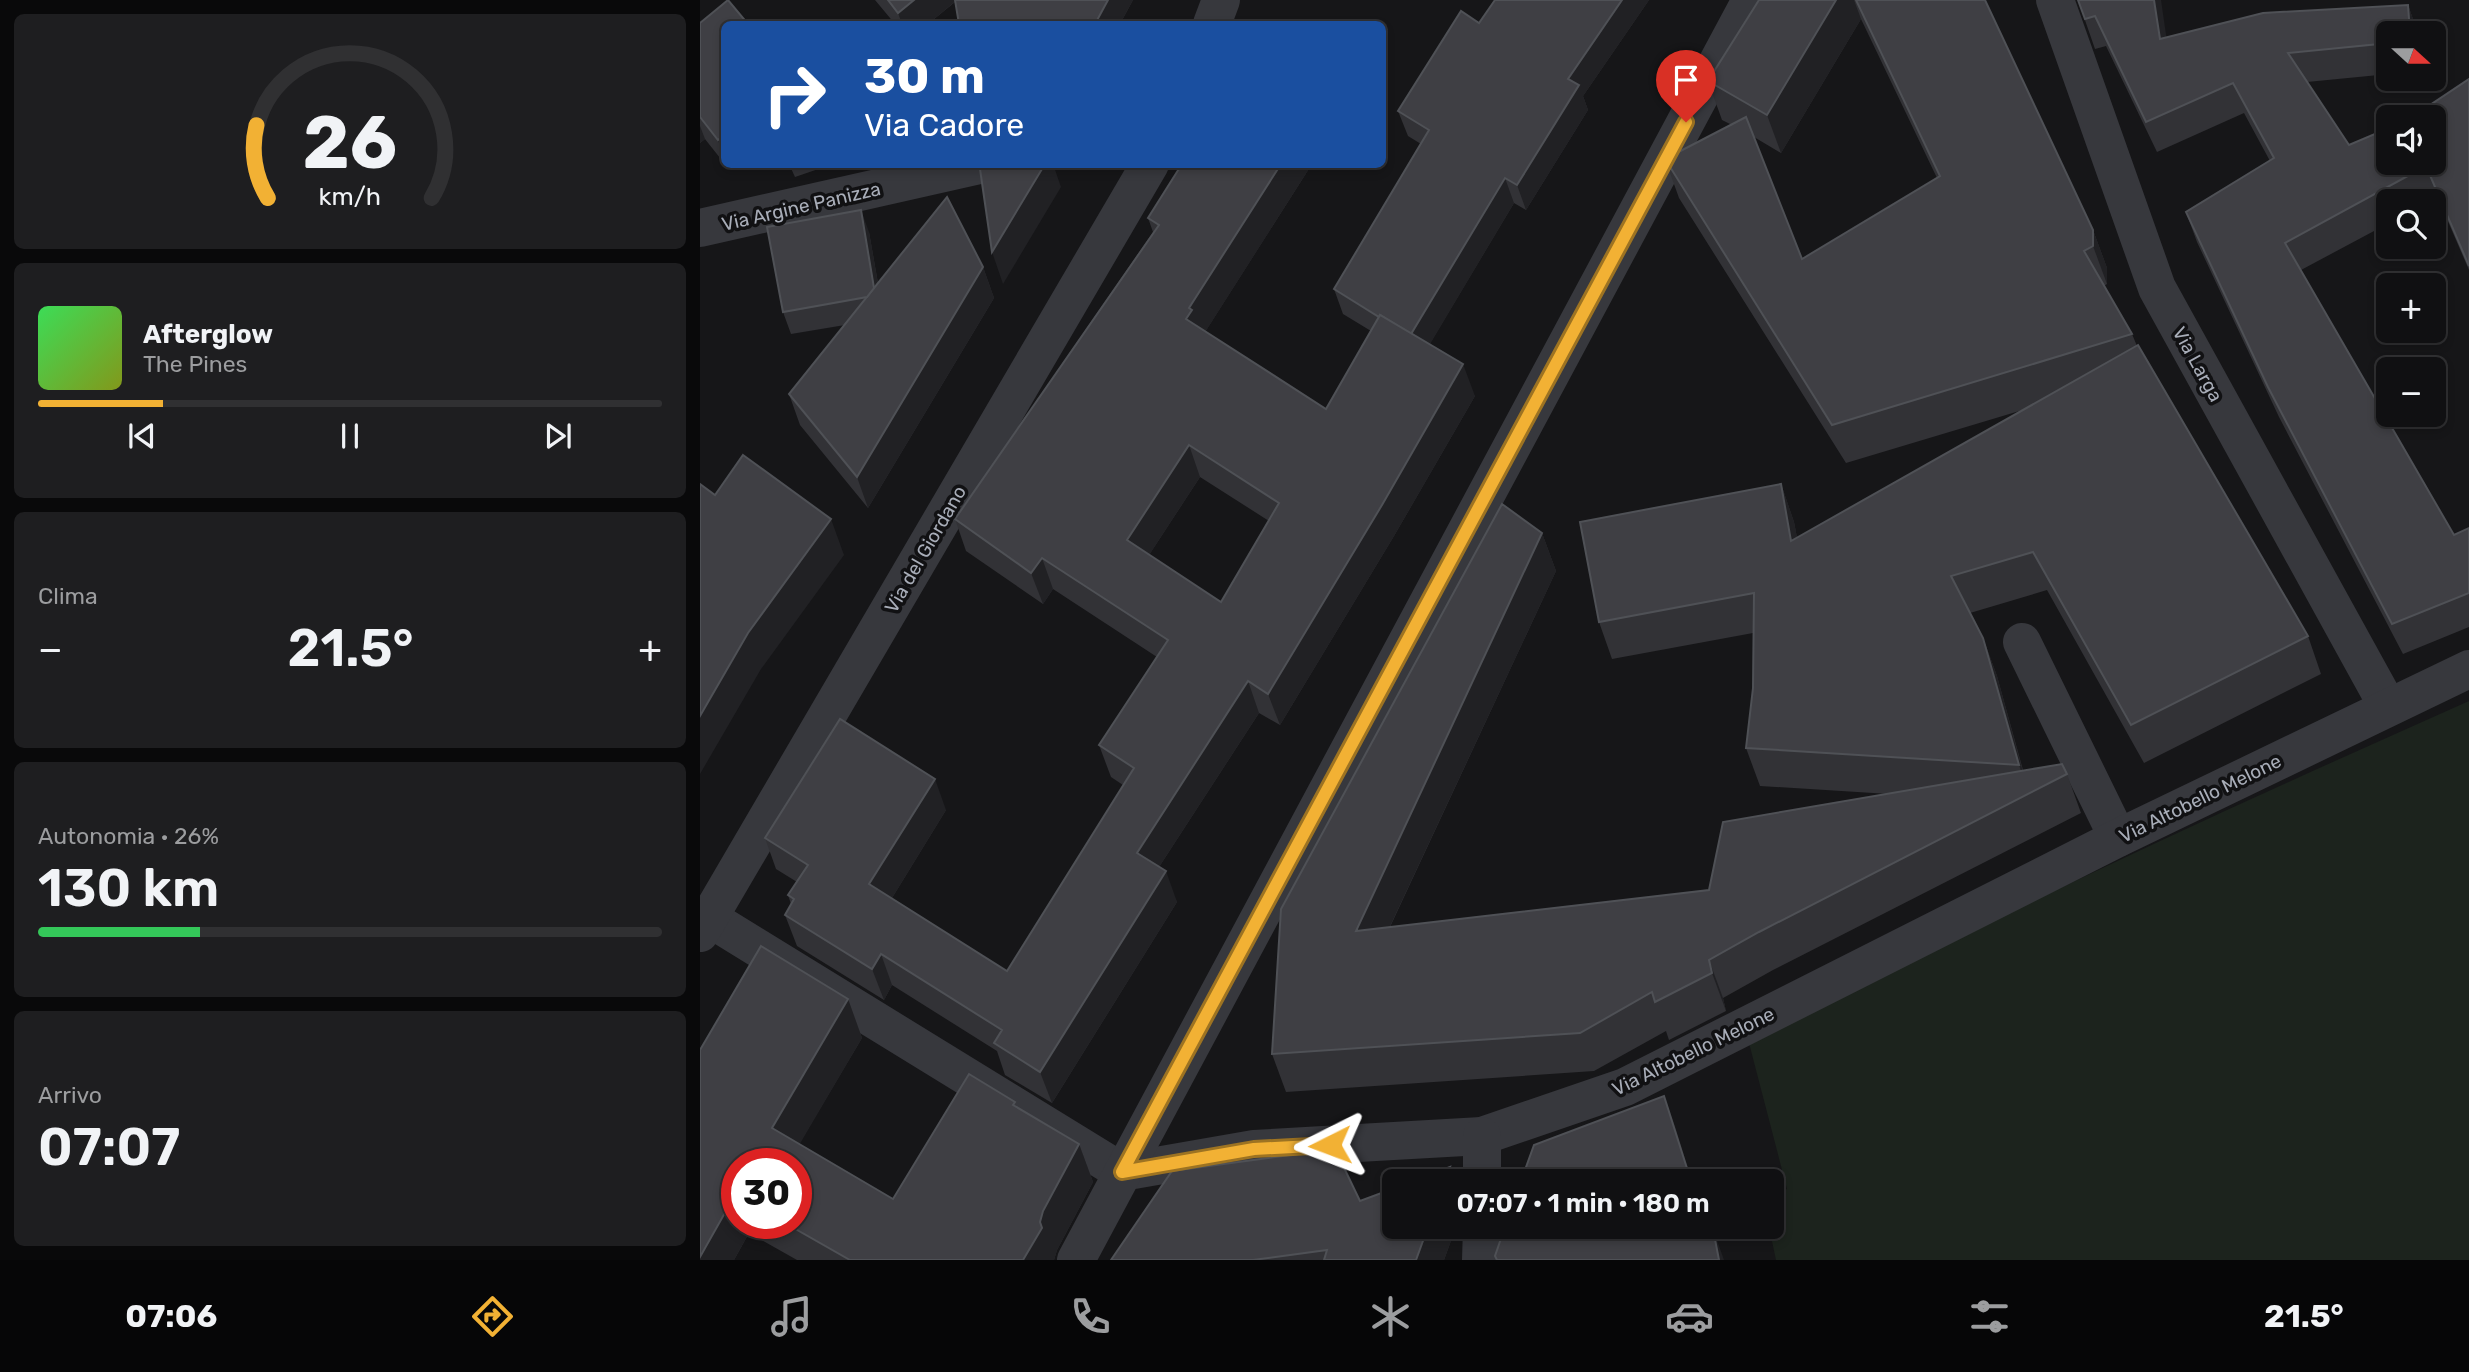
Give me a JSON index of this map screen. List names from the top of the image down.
{
  "streets": {
    "street": [
      "Via Argine Panizza",
      "Via Larga",
      "Via del Giordano",
      "Via Altobello Melone"
    ]
  },
  "crossings": [
    ["Via Larga", "Via Altobello Melone"]
  ],
  "north": "right",
  "page": {
    "map_buttons": ["+", "−"],
    "turn": ["30 m", "Via Cadore"],
    "song": ["Afterglow", "The Pines"],
    "tile": [
      "Clima",
      ["Autonomia · 26%", "130 km"],
      ["Arrivo", "07:07"]
    ],
    "heat": ["−", "21.5°", "+"],
    "limit": "30",
    "trip": "07:07 · 1 min · 180 m",
    "tabs": ["07:06", "21.5°"],
    "gauge": ["26", "km/h"]
  }
}
